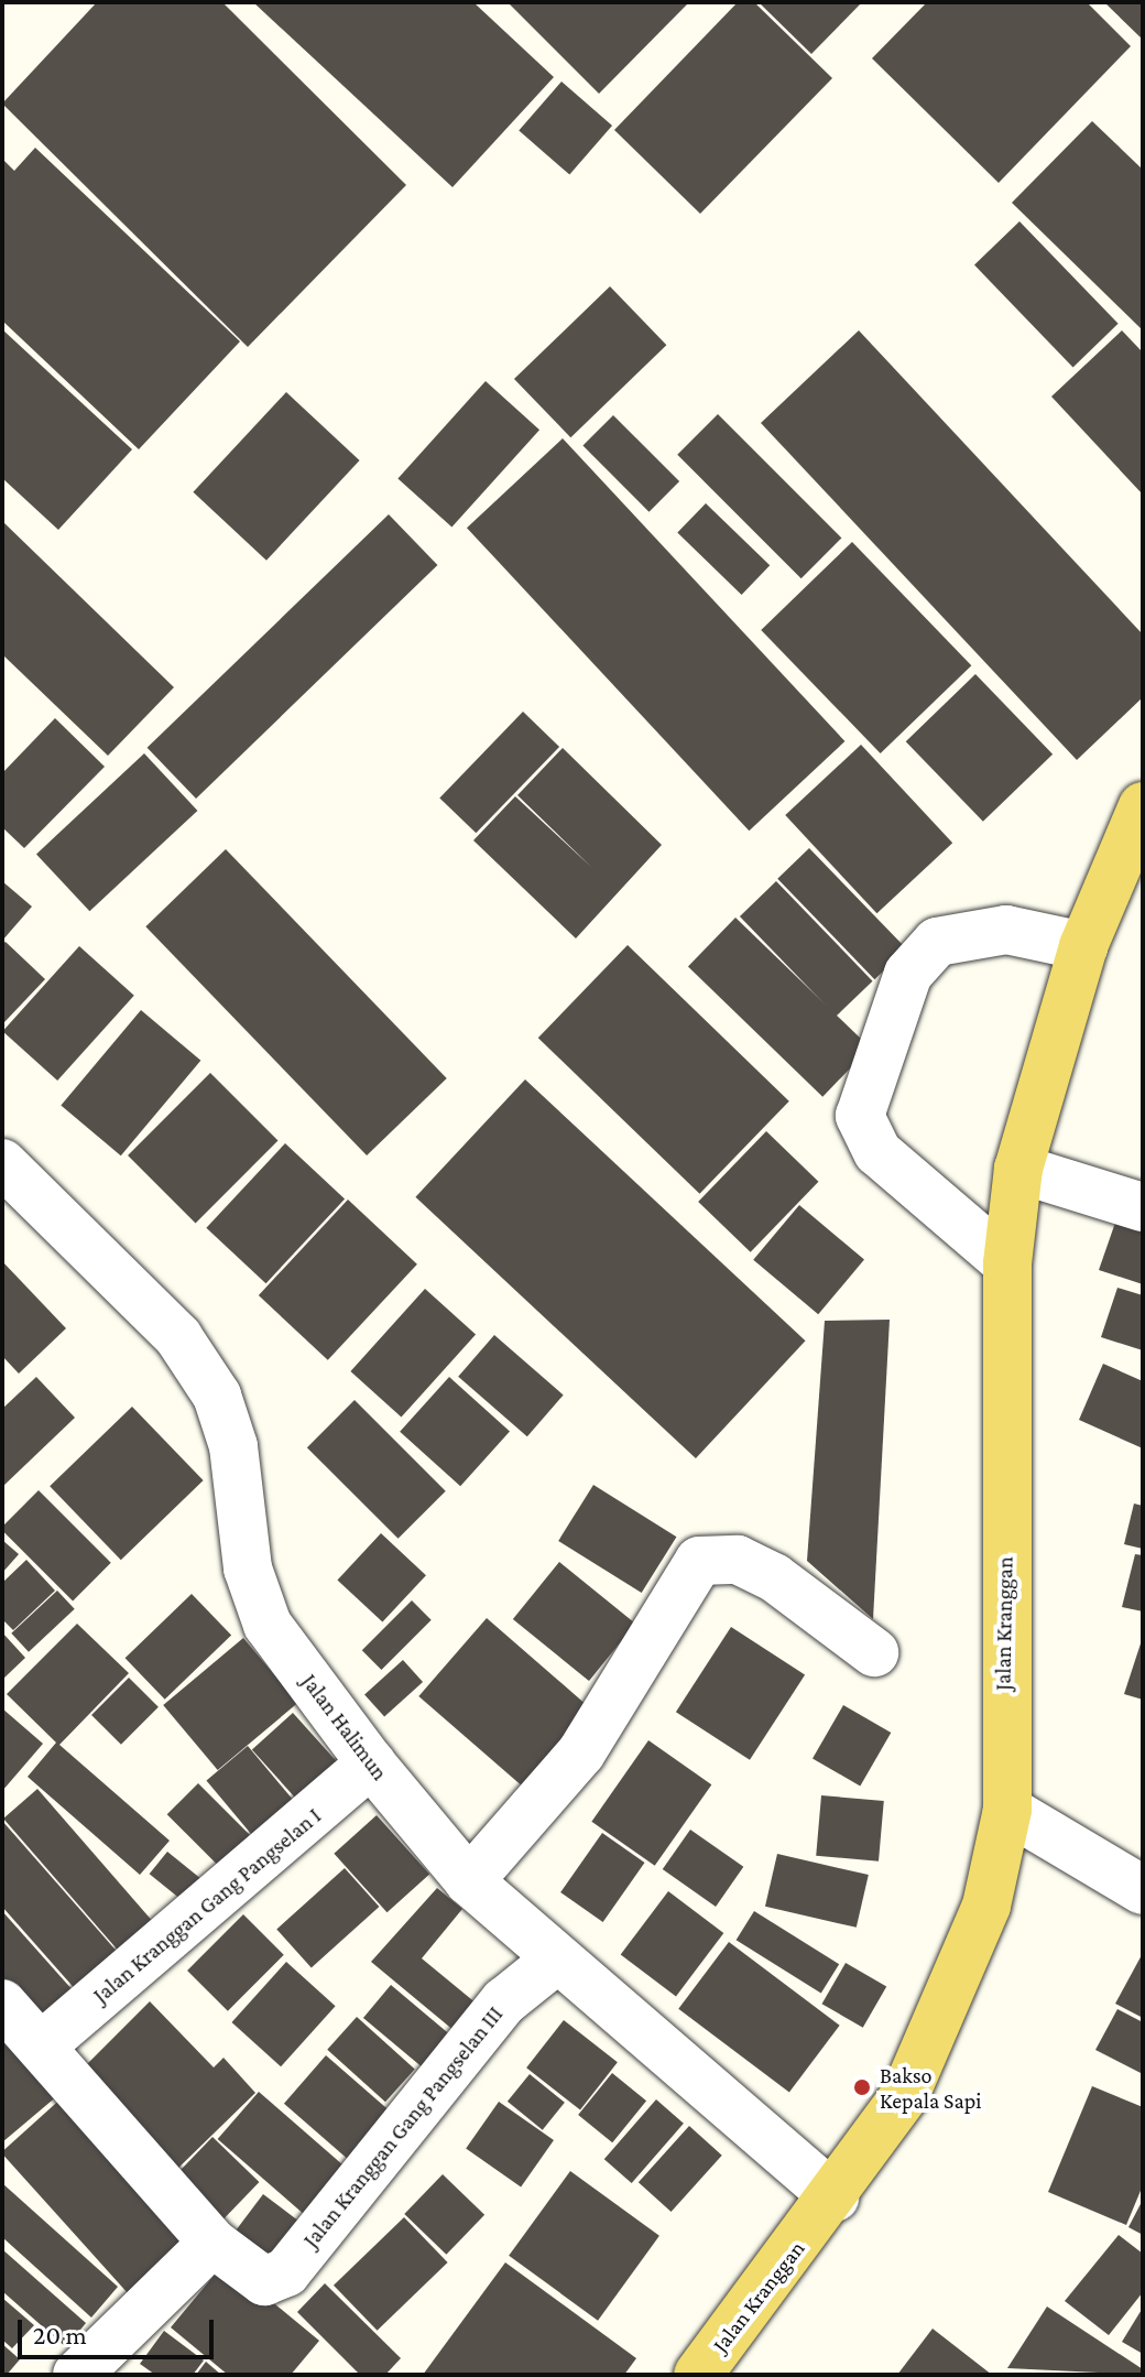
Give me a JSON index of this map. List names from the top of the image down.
{
  "streets": {
    "main road": ["Jalan Kranggan"],
    "street": ["Jalan Halimun", "Jalan Kranggan Gang Pangselan I", "Jalan Kranggan Gang Pangselan III"]
  },
  "crossings": [
    ["Jalan Kranggan", "Jalan Halimun"],
    ["Jalan Halimun", "Jalan Kranggan Gang Pangselan I"],
    ["Jalan Halimun", "Jalan Kranggan Gang Pangselan III"]
  ],
  "places": ["Bakso Kepala Sapi"],
  "scale_bar": "20 m"
}
